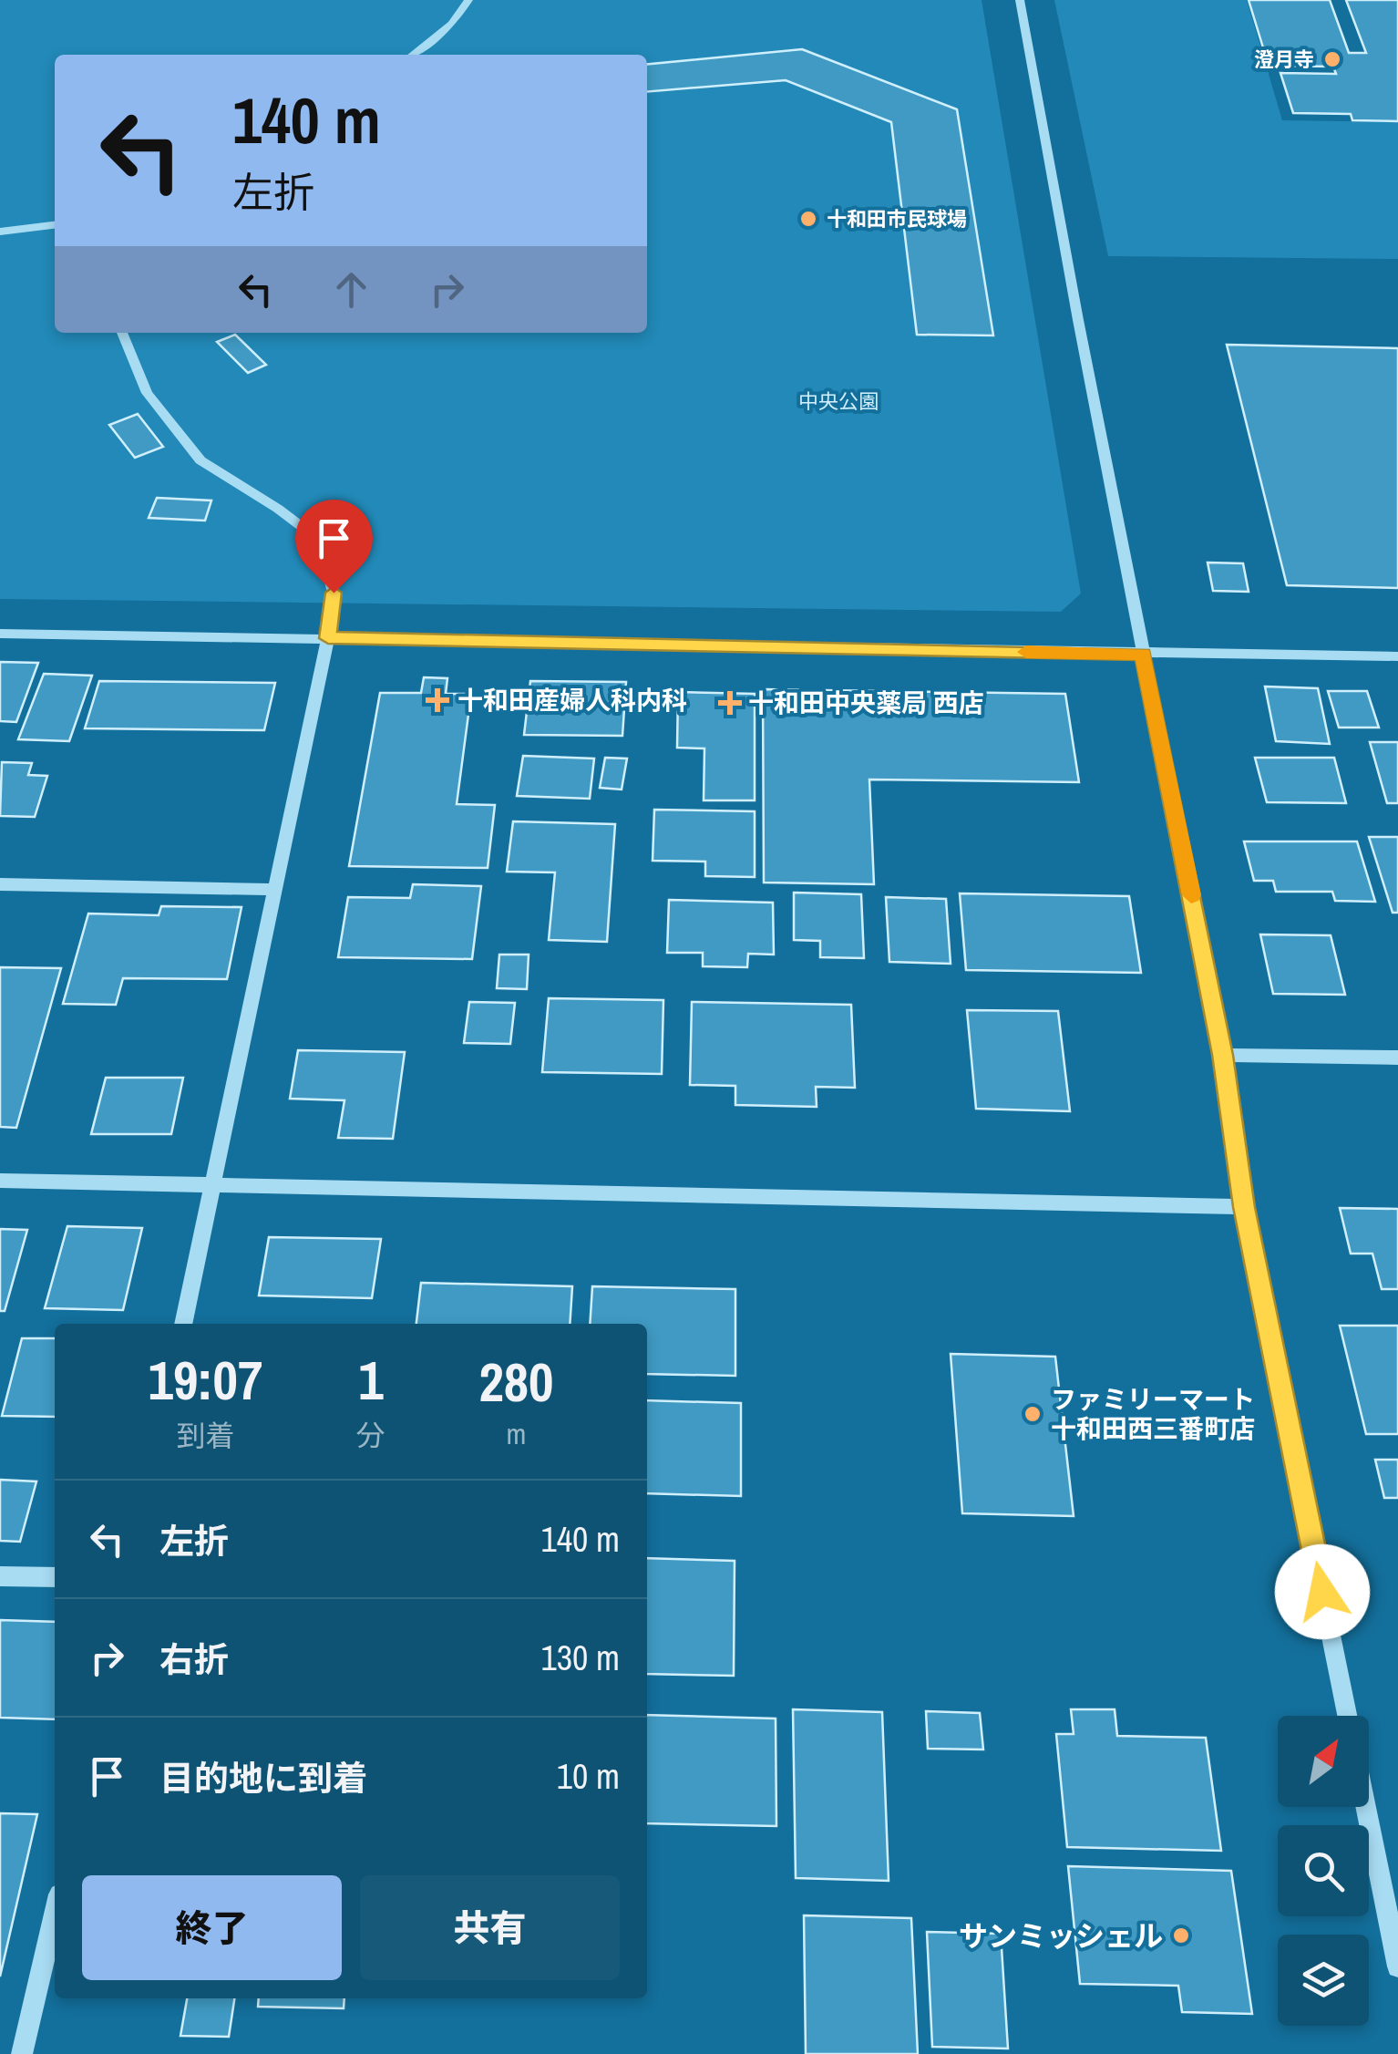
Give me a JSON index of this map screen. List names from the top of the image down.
{
  "parks": ["中央公園"],
  "places": {
    "other": [
      "澄月寺",
      "十和田市民球場",
      "ファミリーマート 十和田西三番町店",
      "サンミッシェル"
    ],
    "health": ["十和田産婦人科内科", "十和田中央薬局 西店"]
  },
  "north": "top right",
  "page": {
    "turn": ["140 m", "左折"],
    "eta": [
      "19:07",
      "到着",
      "1",
      "分",
      "280",
      "m"
    ],
    "list": [
      {
        "name": "左折",
        "value": "140 m"
      },
      {
        "name": "右折",
        "value": "130 m"
      },
      {
        "name": "目的地に到着",
        "value": "10 m"
      }
    ],
    "buttons": ["終了", "共有"]
  }
}
